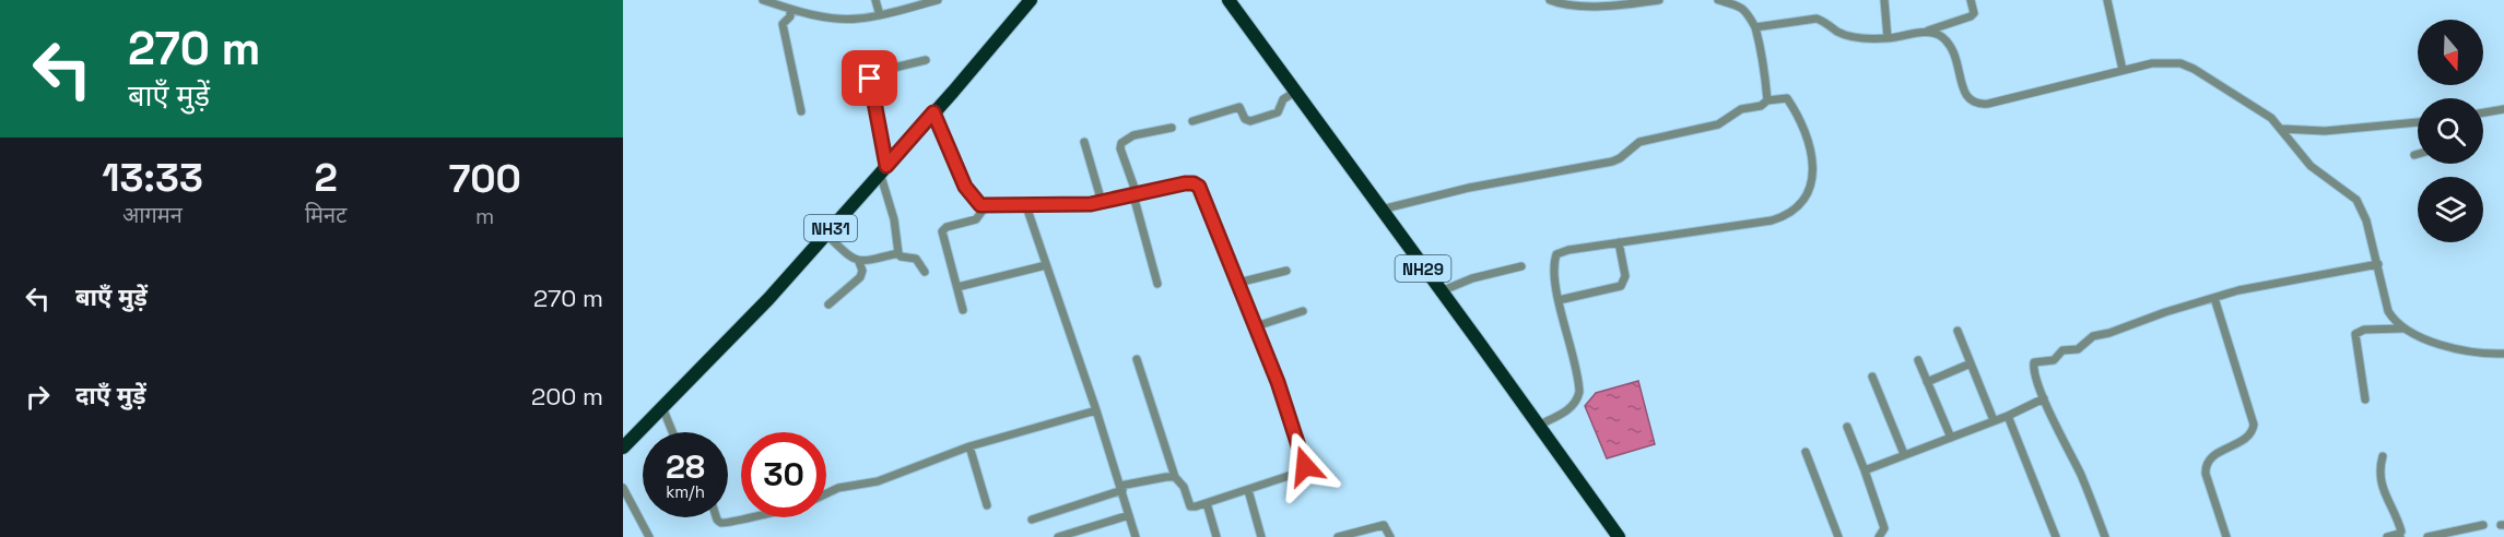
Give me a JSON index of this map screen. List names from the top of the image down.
{
  "streets": {
    "highway": ["NH31", "NH29"]
  },
  "north": "bottom",
  "page": {
    "turn": ["270 m", "बाएँ मुड़ें"],
    "eta": [
      "13:33",
      "आगमन",
      "2",
      "मिनट",
      "700",
      "m"
    ],
    "list": [
      {
        "name": "बाएँ मुड़ें",
        "value": "270 m"
      },
      {
        "name": "दाएँ मुड़ें",
        "value": "200 m"
      }
    ],
    "speed": "28 km/h",
    "limit": "30"
  }
}
